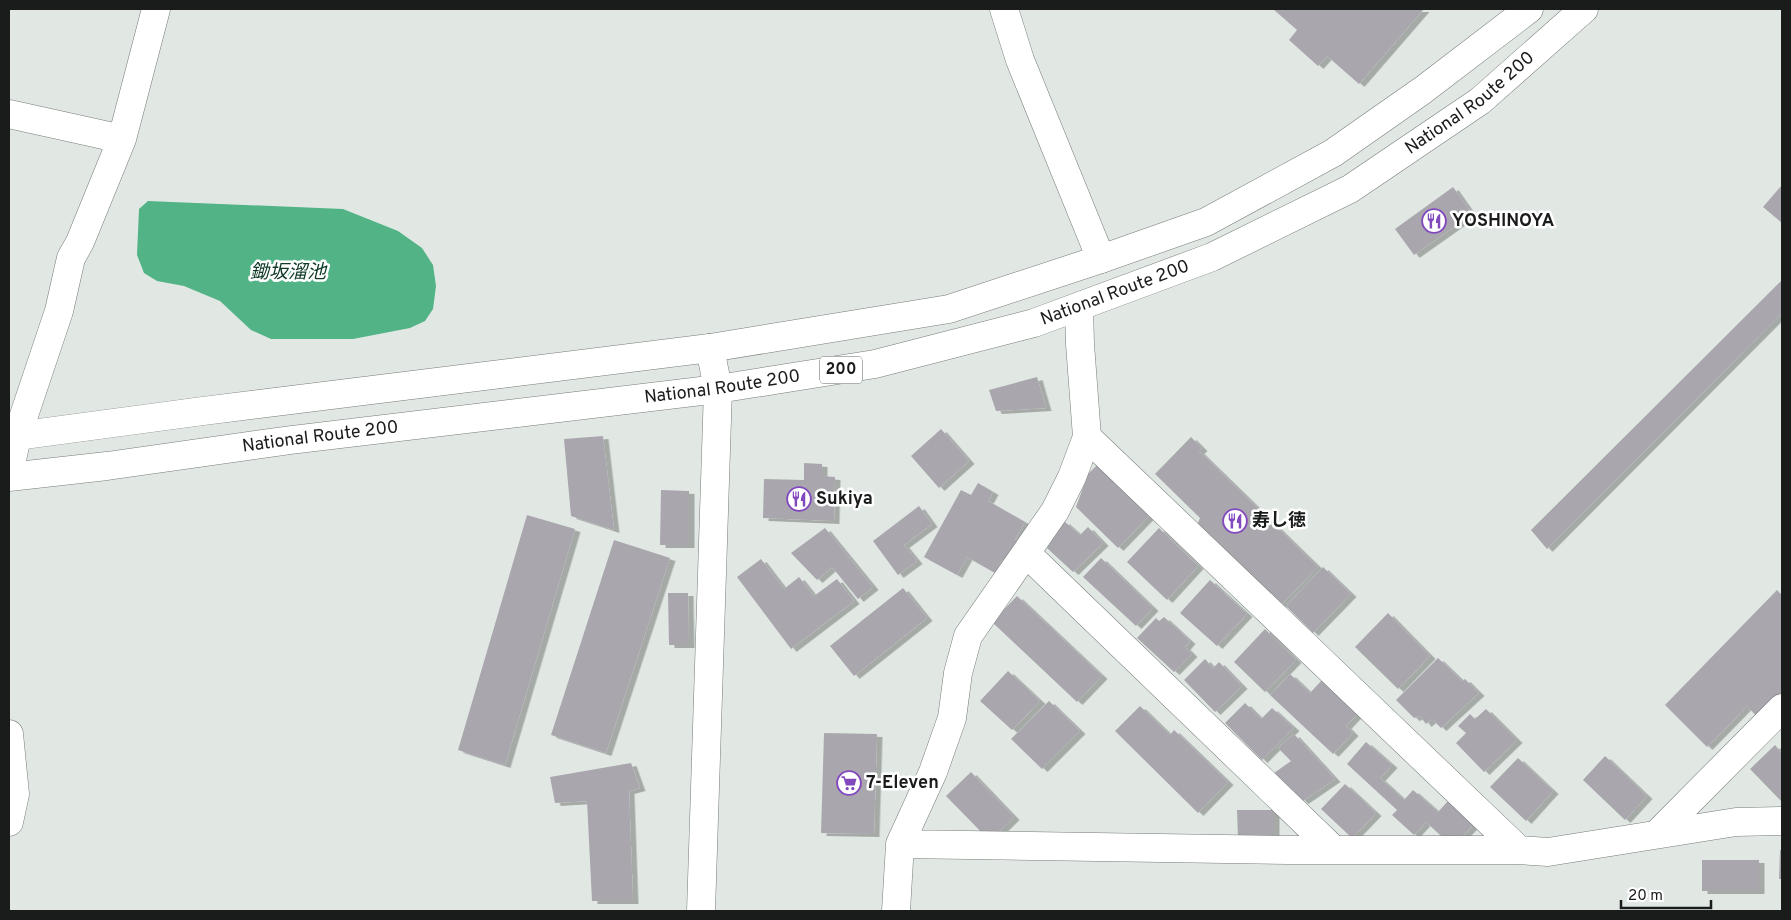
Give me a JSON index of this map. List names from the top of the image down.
{
  "streets": {
    "main road": ["National Route 200", "200"]
  },
  "water": ["鋤坂溜池"],
  "places": {
    "restaurant": ["YOSHINOYA", "Sukiya", "寿し徳"],
    "supermarket": ["7-Eleven"]
  },
  "scale_bar": "20 m"
}
